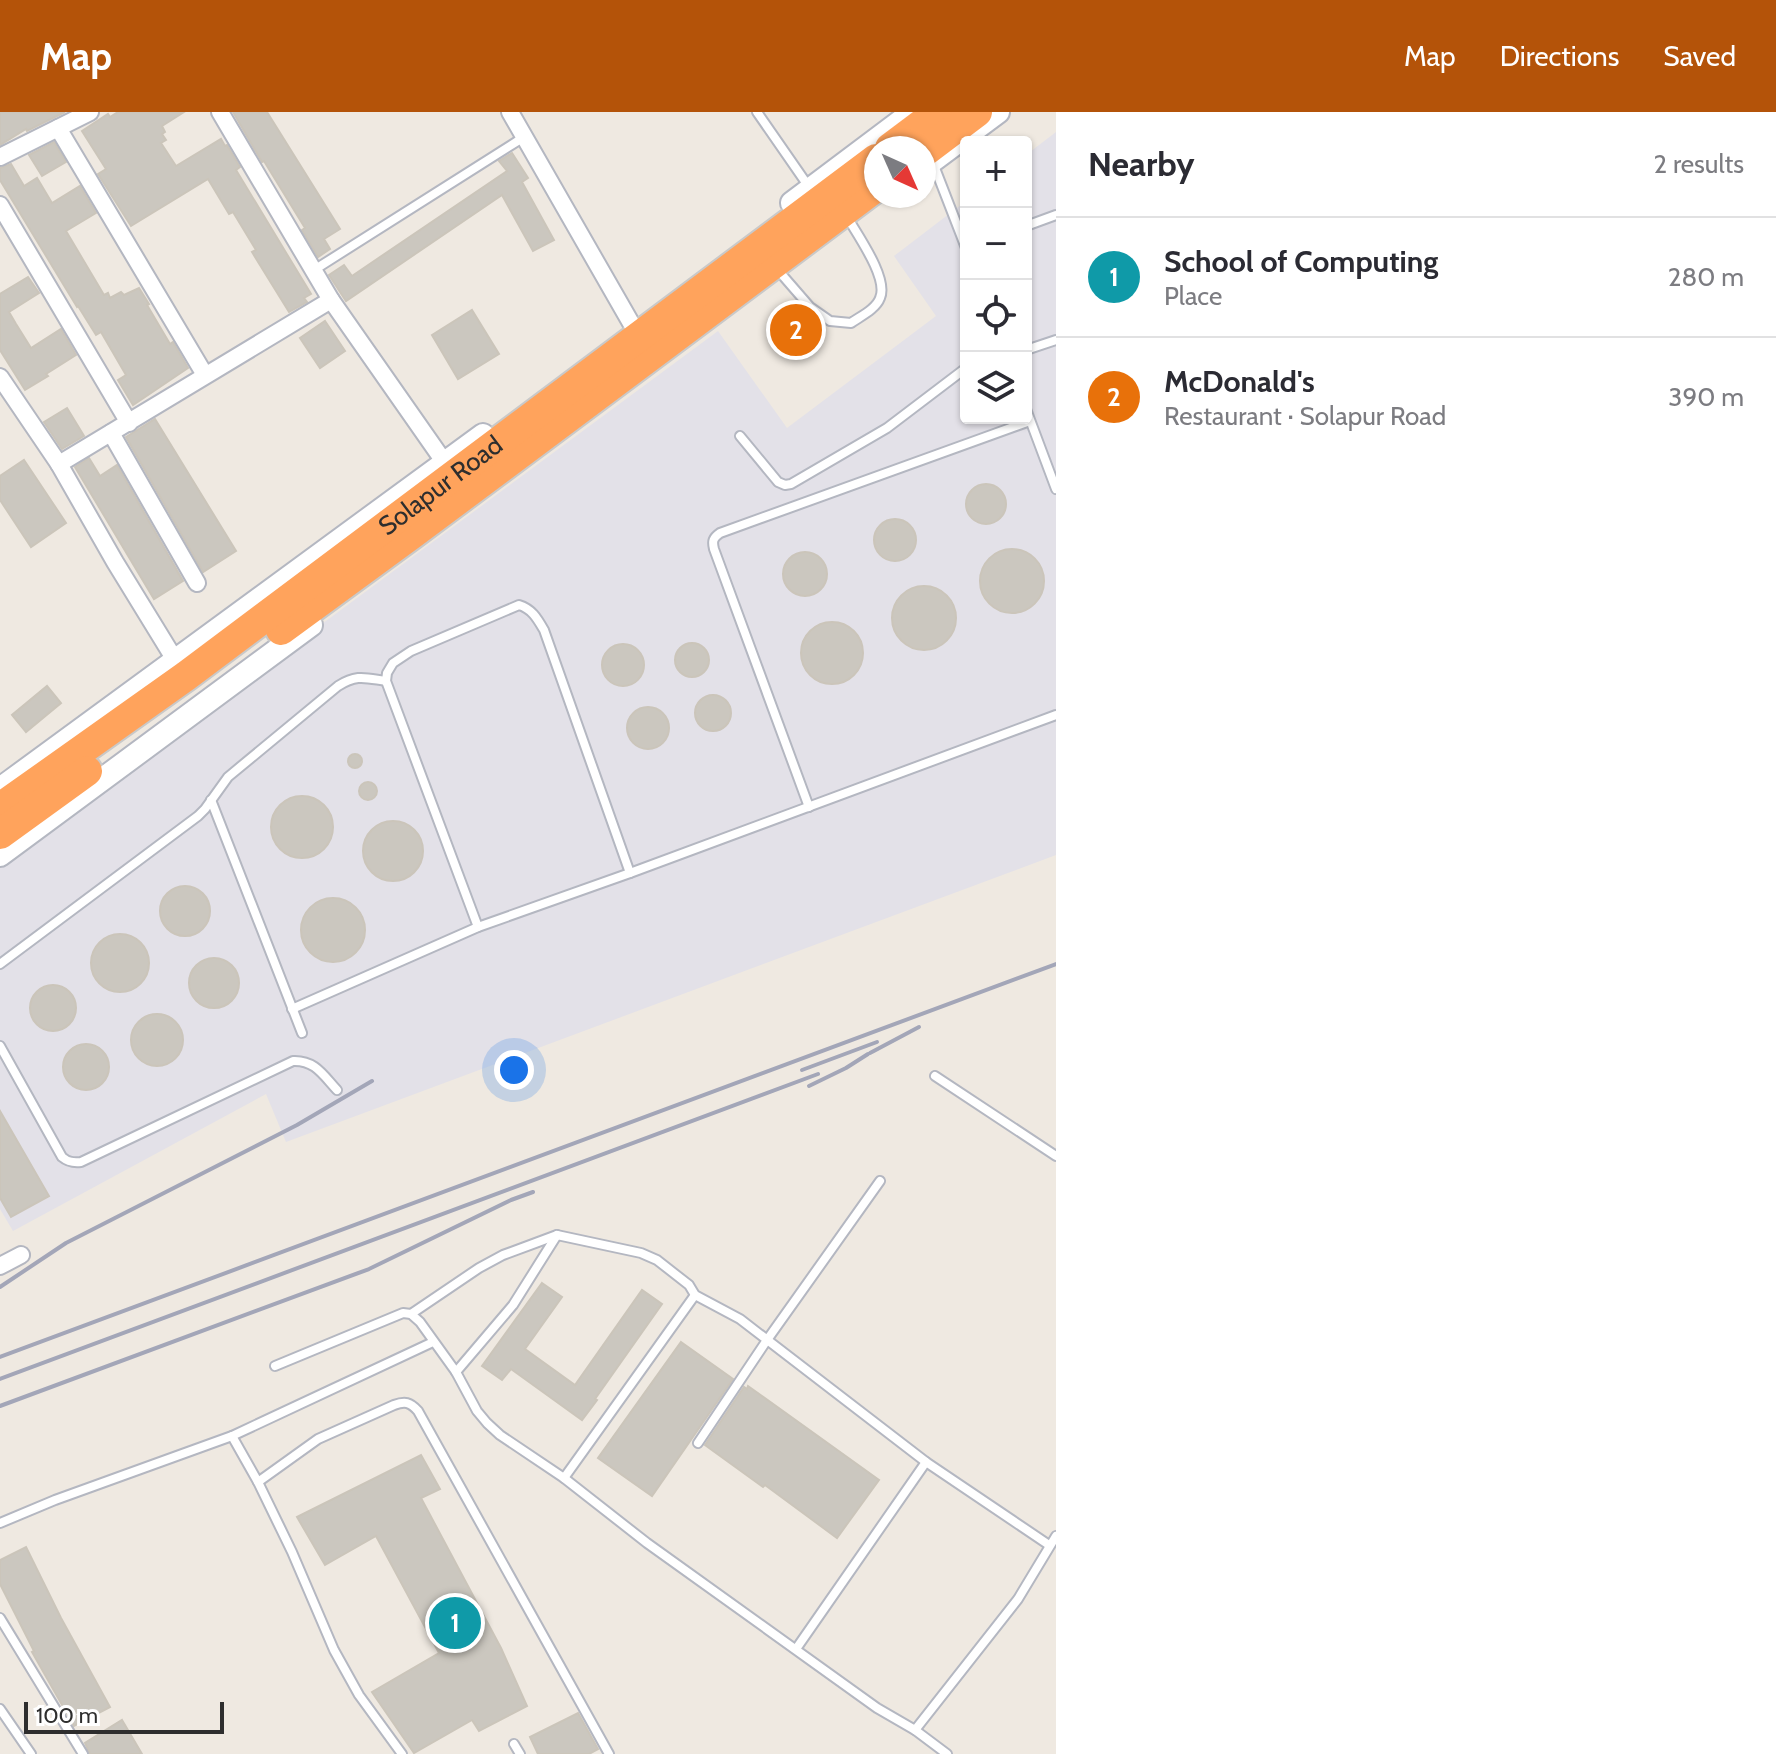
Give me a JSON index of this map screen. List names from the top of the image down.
{
  "streets": {
    "highway": ["Solapur Road"]
  },
  "scale_bar": "100 m",
  "north": "bottom right",
  "page": {
    "header": "Map",
    "nav": ["Map", "Directions", "Saved"],
    "heading": ["Nearby", "2 results"],
    "map_buttons": ["+", "−"],
    "list": [
      {
        "mark": "1",
        "name": "School of Computing",
        "note": "Place",
        "value": "280 m"
      },
      {
        "mark": "2",
        "name": "McDonald's",
        "note": "Restaurant · Solapur Road",
        "value": "390 m"
      }
    ],
    "pins": ["2", "1"],
    "scale": "100 m"
  }
}
